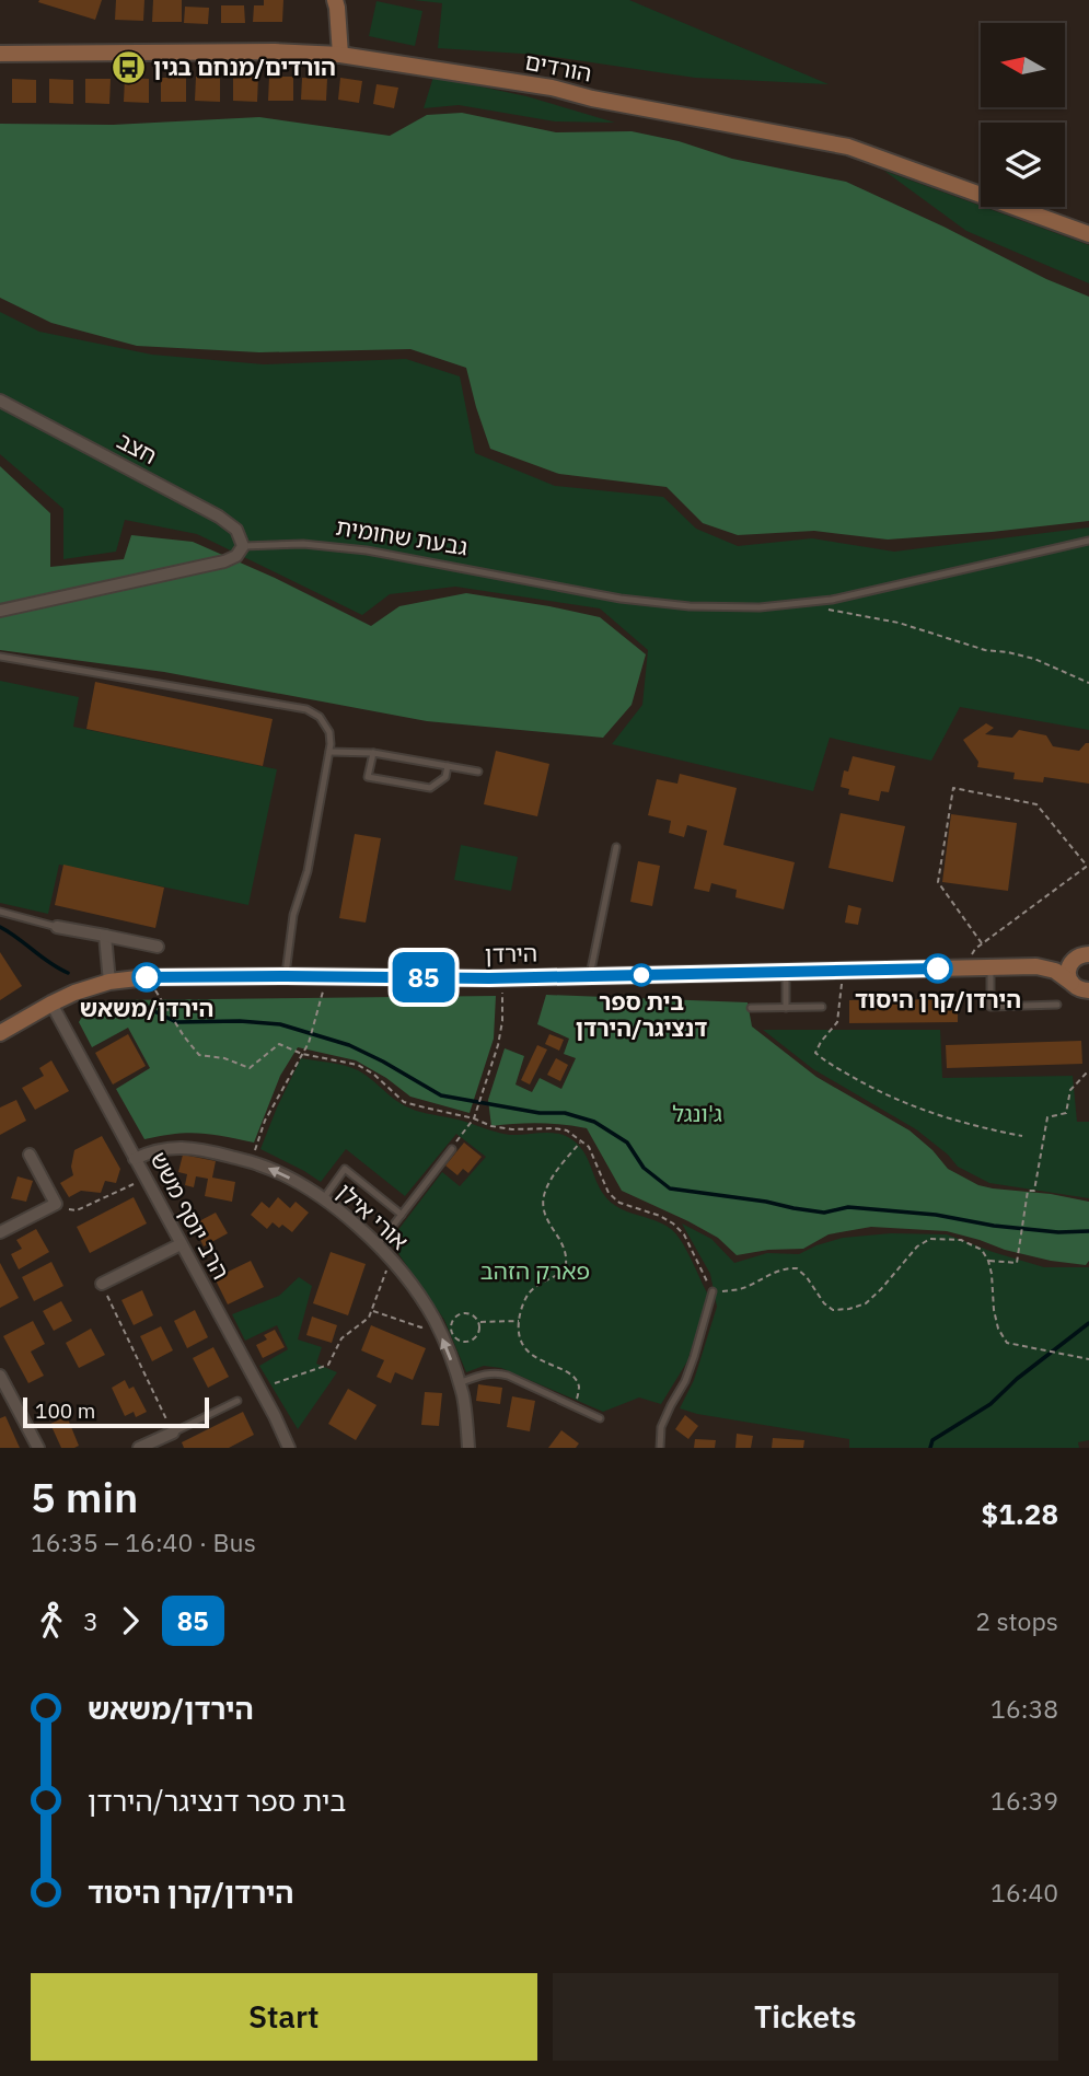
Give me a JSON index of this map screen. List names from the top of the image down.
{
  "streets": {
    "street": [
      "הורדים",
      "חצב",
      "גבעת שחומית",
      "הירדן",
      "הרב יוסף משש",
      "אורי אילן"
    ]
  },
  "crossings": [
    ["חצב", "גבעת שחומית"],
    ["הירדן", "הרב יוסף משש"],
    ["הרב יוסף משש", "אורי אילן"]
  ],
  "parks": ["ג'ונגל", "פארק הזהב"],
  "places": {
    "bus stop": ["הורדים/מנחם בגין"],
    "other": ["הירדן/קרן היסוד", "בית ספר דנציגר/הירדן", "הירדן/משאש"]
  },
  "lines": ["bus line 85"],
  "scale_bar": "100 m",
  "north": "left",
  "page": {
    "on_map": "85",
    "scale": "100 m",
    "heading": ["5 min", "16:35 – 16:40 · Bus", "$1.28"],
    "legs": ["3", "85", "2 stops"],
    "list": [
      {
        "name": "הירדן/משאש",
        "value": "16:38"
      },
      {
        "name": "בית ספר דנציגר/הירדן",
        "value": "16:39"
      },
      {
        "name": "הירדן/קרן היסוד",
        "value": "16:40"
      }
    ],
    "buttons": ["Start", "Tickets"]
  }
}
